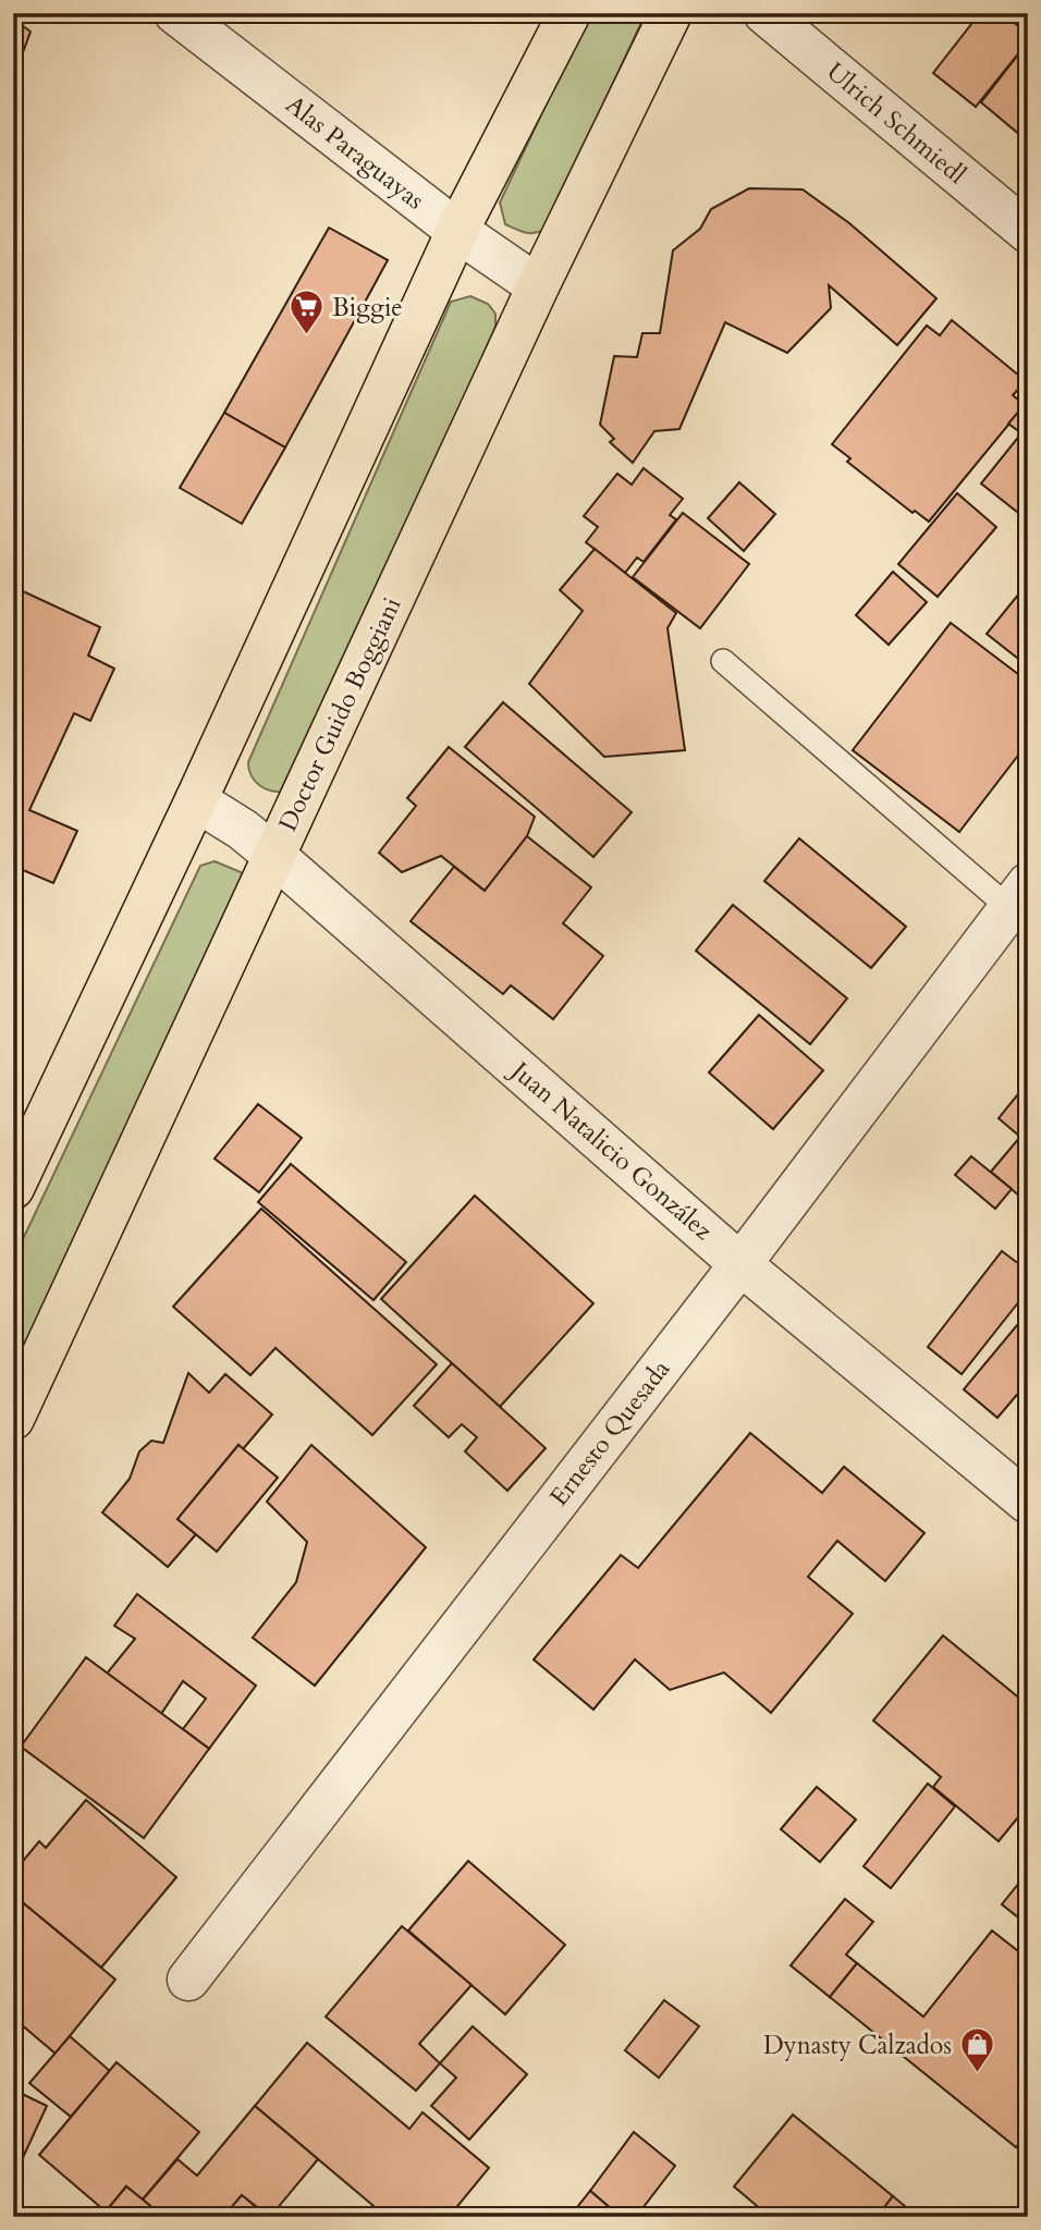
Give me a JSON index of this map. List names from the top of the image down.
{
  "streets": {
    "main road": ["Doctor Guido Boggiani"],
    "street": [
      "Ulrich Schmiedl",
      "Alas Paraguayas",
      "Juan Natalicio González",
      "Ernesto Quesada"
    ]
  },
  "crossings": [
    ["Alas Paraguayas", "Doctor Guido Boggiani"],
    ["Doctor Guido Boggiani", "Juan Natalicio González"],
    ["Juan Natalicio González", "Ernesto Quesada"]
  ],
  "places": {
    "supermarket": ["Biggie"],
    "shop": ["Dynasty Calzados"]
  }
}
